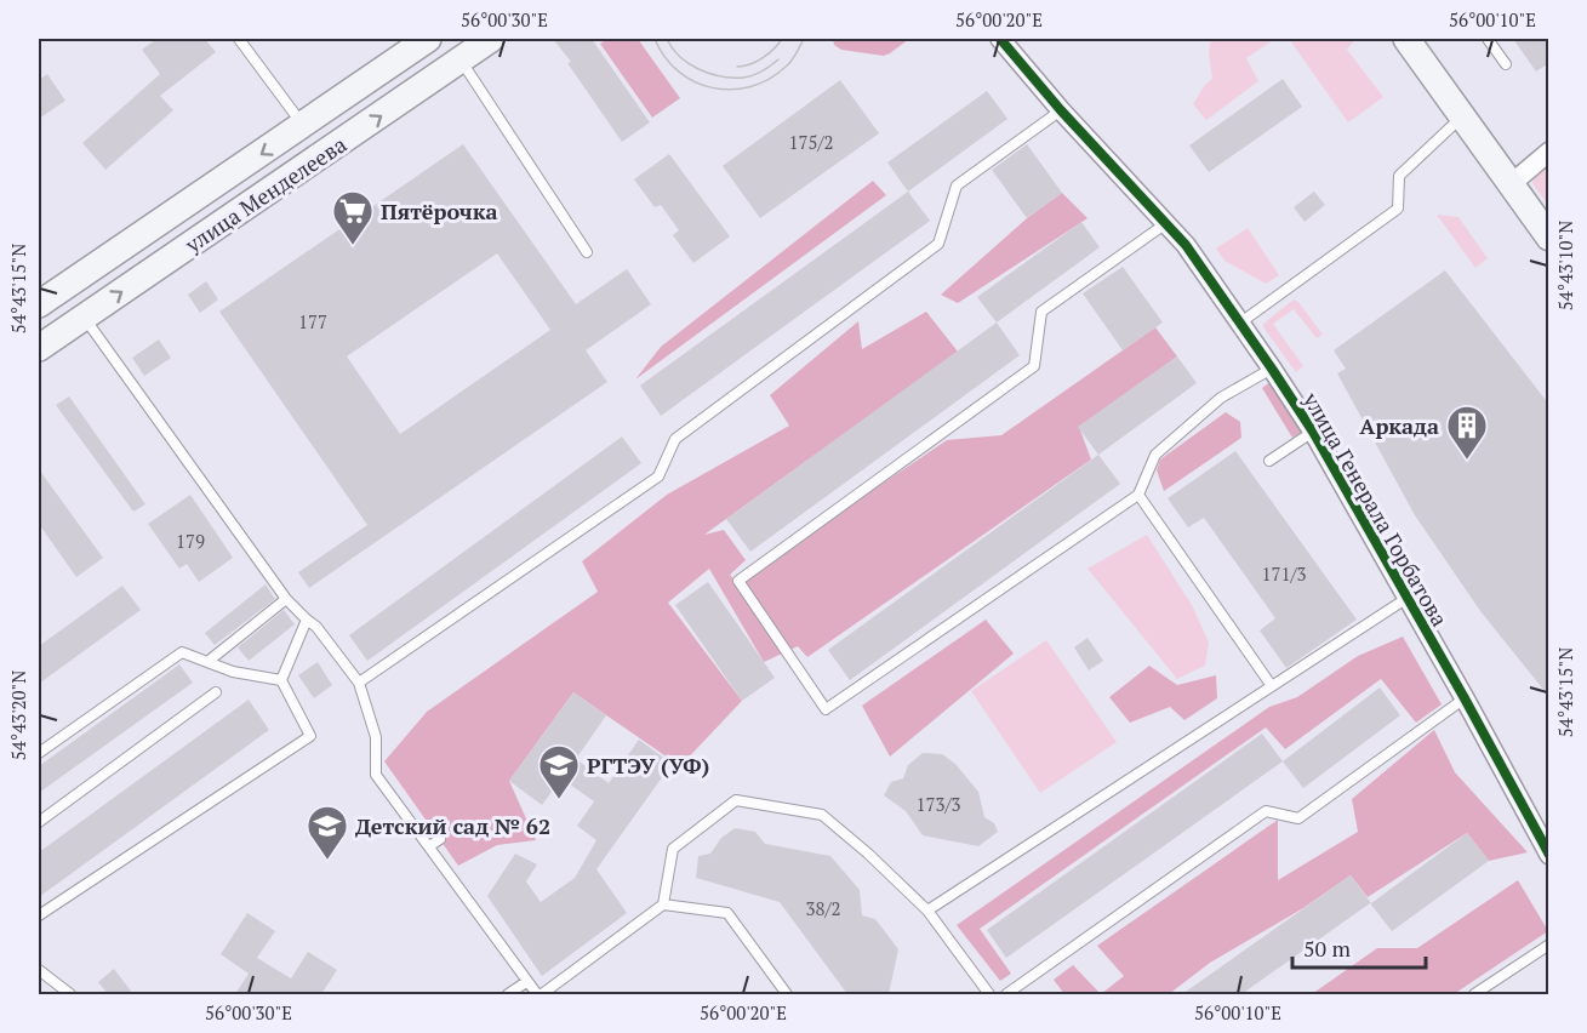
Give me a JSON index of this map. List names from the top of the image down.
{
  "streets": {
    "main road": ["улица Менделеева"],
    "street": ["улица Генерала Горбатова"]
  },
  "places": {
    "supermarket": ["Пятёрочка"],
    "building": ["Аркада"],
    "school or university": ["РГТЭУ (УФ)", "Детский сад № 62"]
  },
  "house_numbers": [
    "175/2",
    "177",
    "179",
    "171/3",
    "173/3",
    "38/2"
  ],
  "scale_bar": "50 m",
  "coordinates": [
    "56°00'30\"E",
    "56°00'20\"E",
    "56°00'10\"E",
    "54°43'10\"N",
    "54°43'15\"N",
    "54°43'20\"N"
  ]
}
